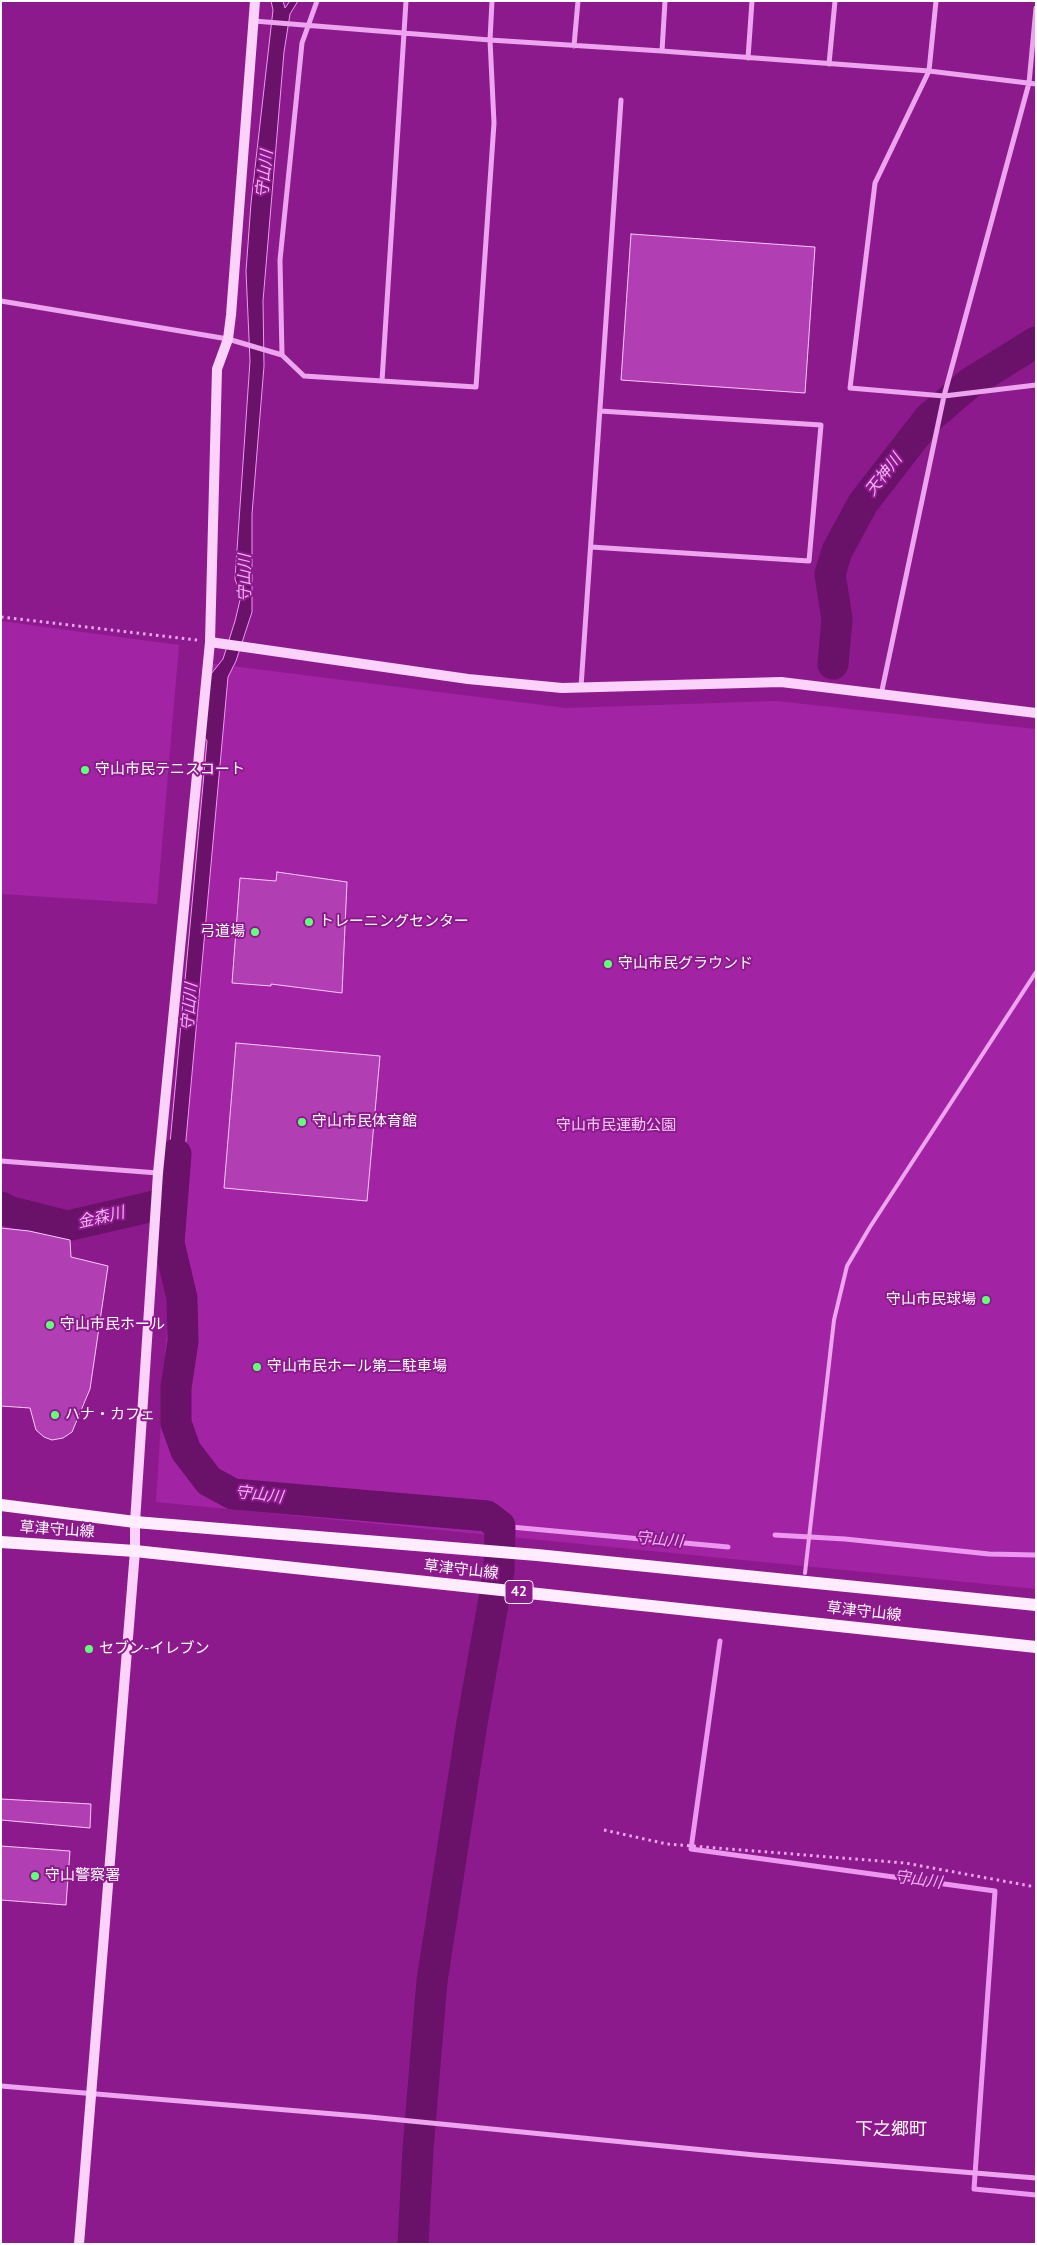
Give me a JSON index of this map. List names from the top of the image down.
{
  "streets": {
    "main road": ["草津守山線", "42"]
  },
  "districts": ["下之郷町"],
  "water": ["守山川", "天神川", "金森川"],
  "parks": ["守山市民運動公園"],
  "places": [
    "守山市民テニスコート",
    "トレーニングセンター",
    "弓道場",
    "守山市民グラウンド",
    "守山市民体育館",
    "守山市民球場",
    "守山市民ホール",
    "守山市民ホール第二駐車場",
    "ハナ・カフェ",
    "セブン-イレブン",
    "守山警察署"
  ]
}
